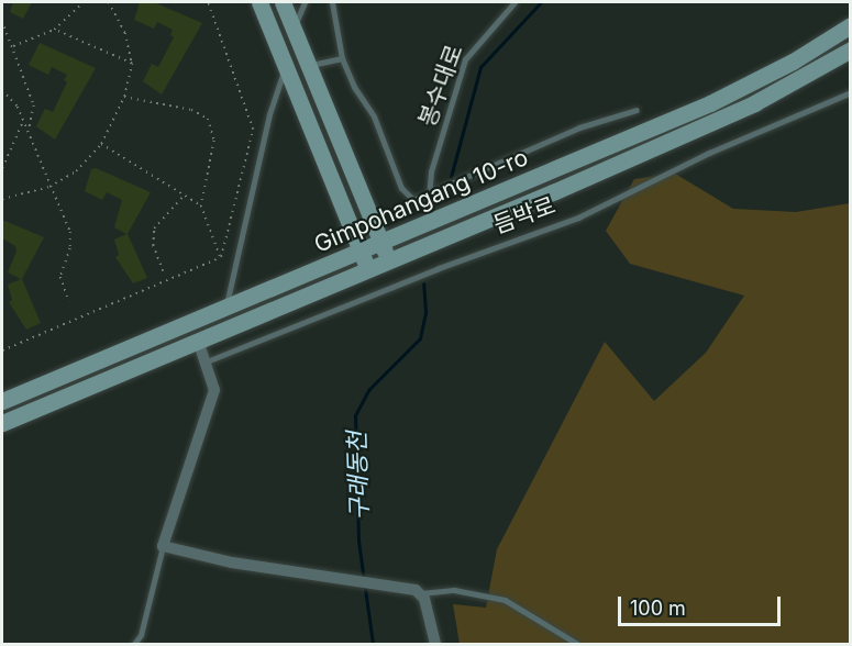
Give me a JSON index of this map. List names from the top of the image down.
{
  "streets": {
    "street": ["Gimpohangang 10-ro"],
    "lane": ["봉수대로", "듬박로"]
  },
  "water": ["구래동천"],
  "scale_bar": "100 m"
}
